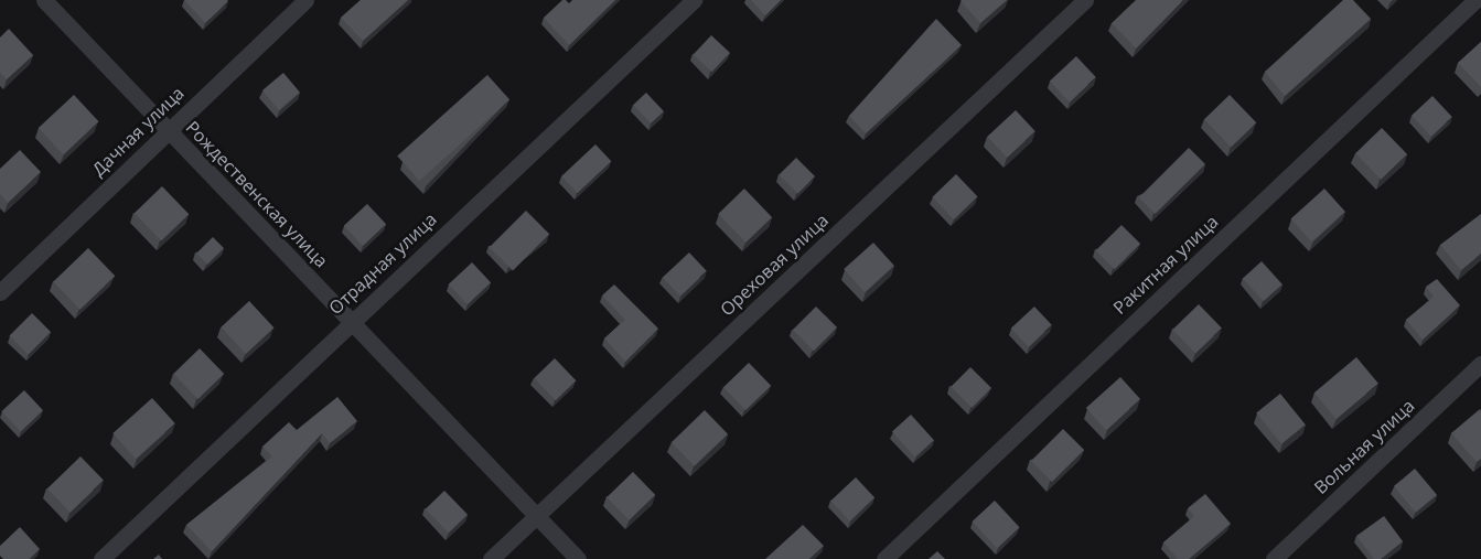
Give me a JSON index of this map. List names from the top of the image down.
{
  "streets": {
    "street": [
      "Дачная улица",
      "Рождественская улица",
      "Отрадная улица",
      "Ореховая улица",
      "Ракитная улица",
      "Вольная улица"
    ]
  },
  "crossings": [
    ["Дачная улица", "Рождественская улица"],
    ["Рождественская улица", "Отрадная улица"],
    ["Рождественская улица", "Ореховая улица"]
  ]
}
